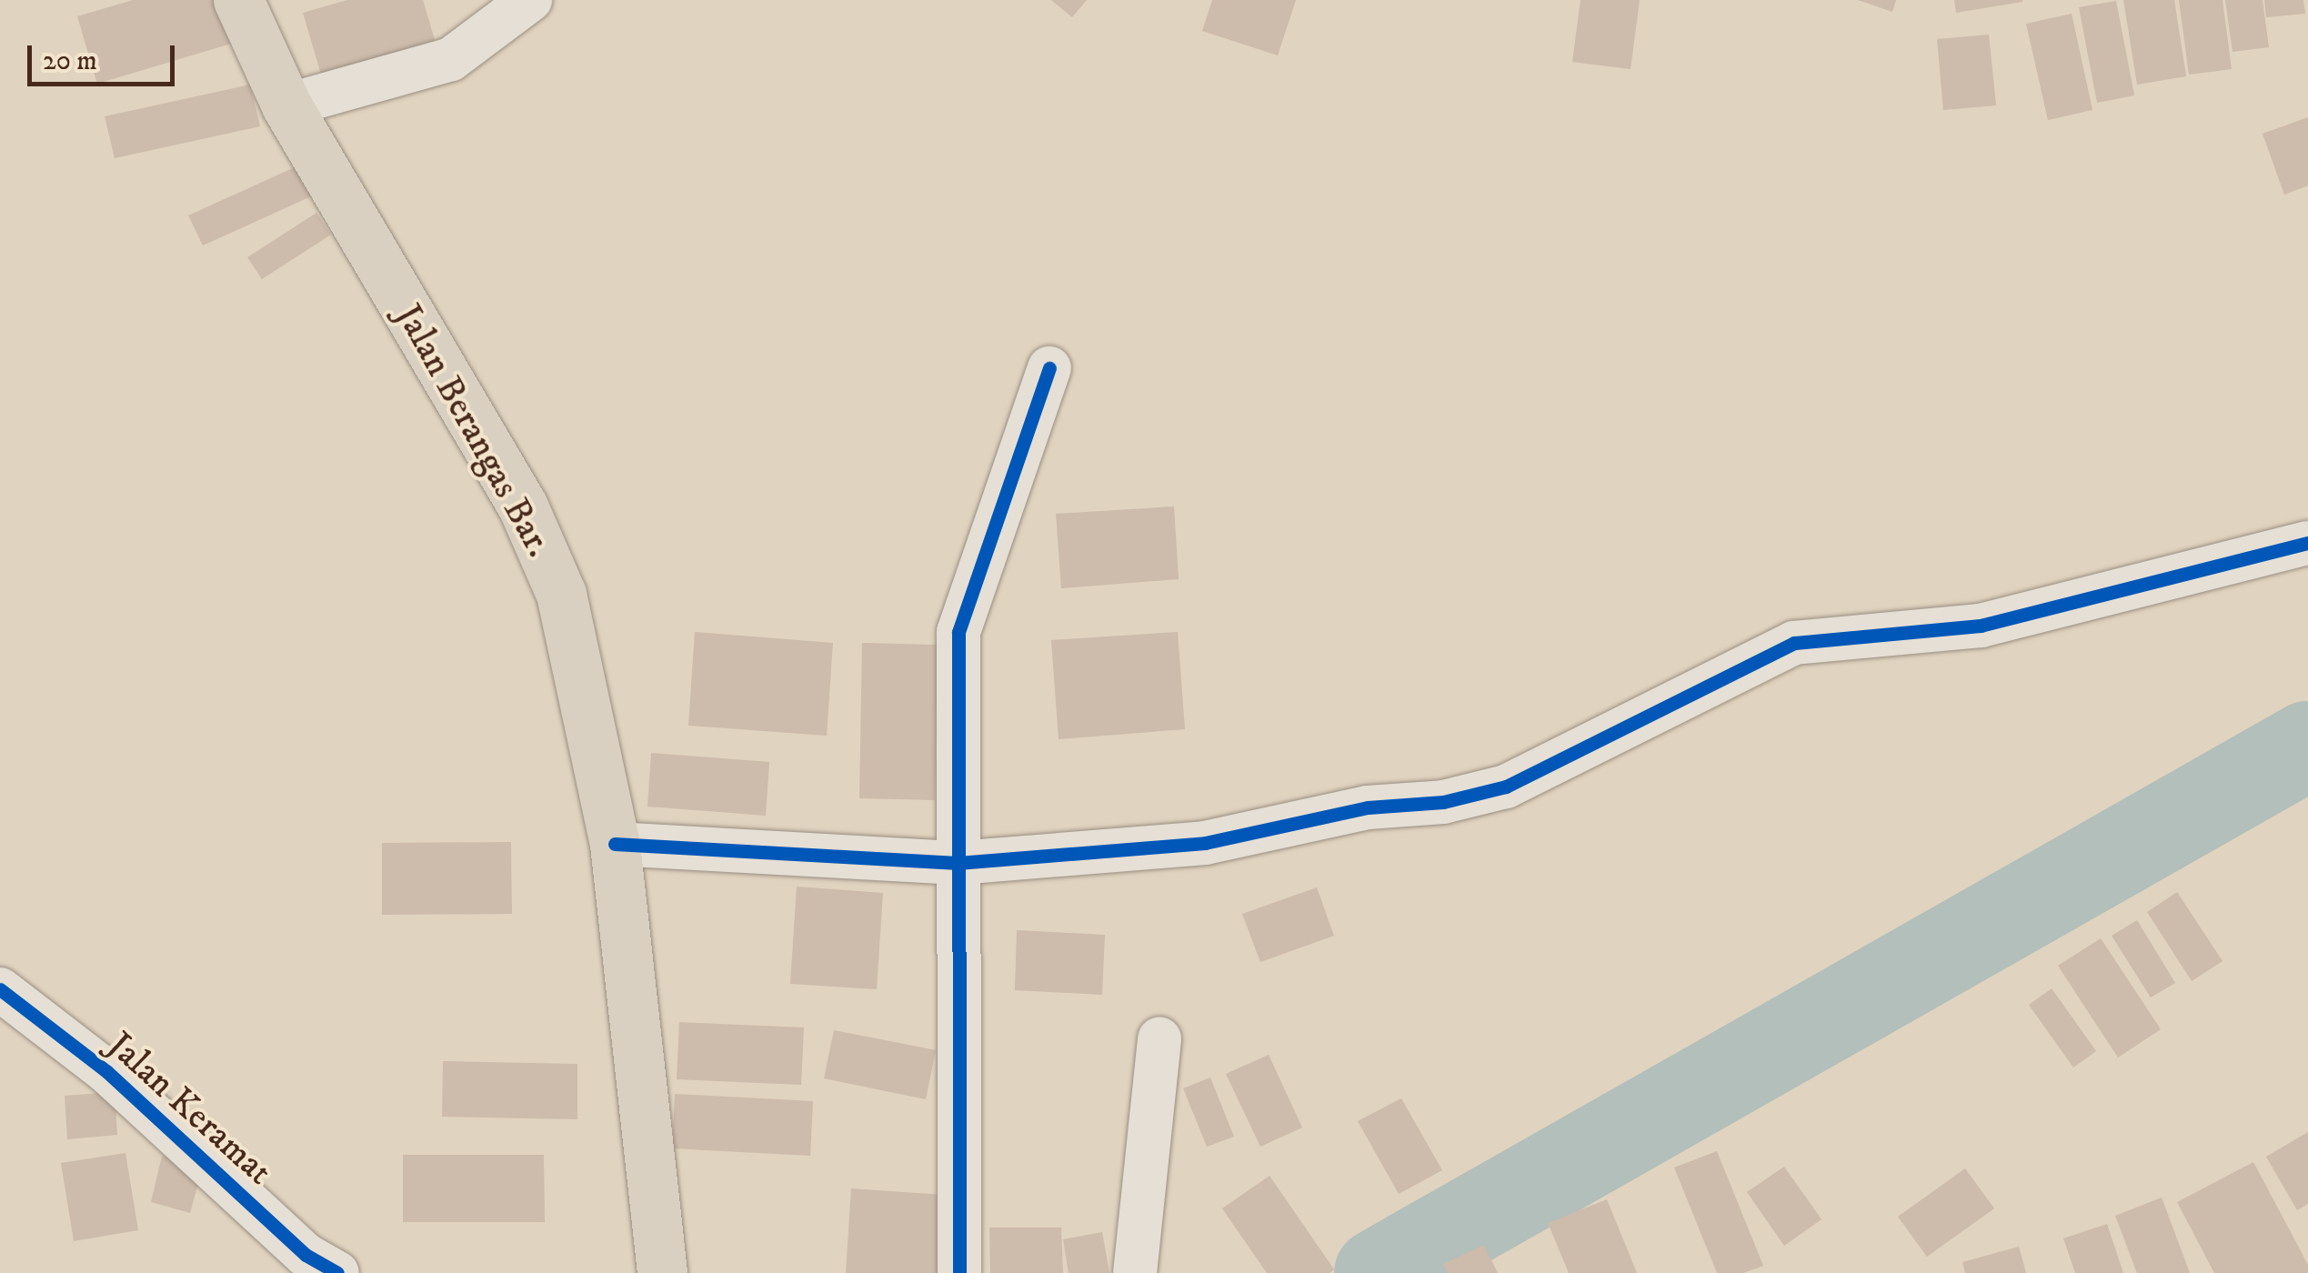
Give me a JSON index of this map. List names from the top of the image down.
{
  "streets": {
    "main road": ["Jalan Berangas Bar."],
    "street": ["Jalan Keramat"]
  },
  "scale_bar": "20 m"
}
